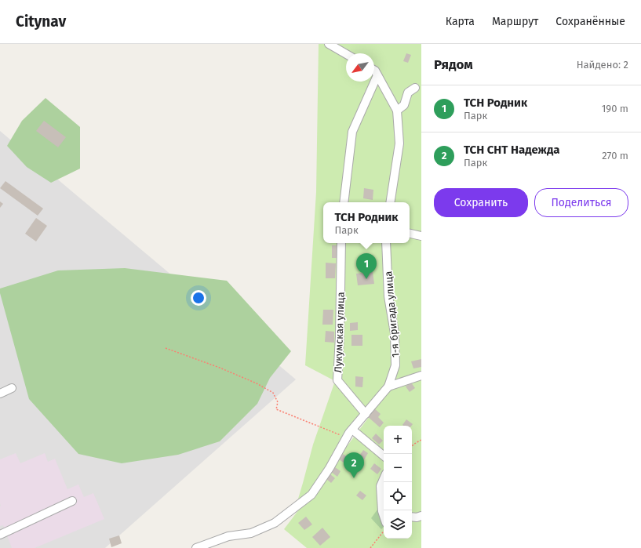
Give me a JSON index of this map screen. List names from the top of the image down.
{
  "streets": {
    "street": ["1-я бригада улица", "Лукумская улица"]
  },
  "north": "bottom left",
  "page": {
    "header": "Citynav",
    "nav": ["Карта", "Маршрут", "Сохранённые"],
    "heading": ["Рядом", "Найдено: 2"],
    "list": [
      {
        "mark": "1",
        "name": "ТСН Родник",
        "note": "Парк",
        "value": "190 m"
      },
      {
        "mark": "2",
        "name": "ТСН СНТ Надежда",
        "note": "Парк",
        "value": "270 m"
      }
    ],
    "buttons": ["Сохранить", "Поделиться"],
    "popup": ["ТСН Родник", "Парк"],
    "pins": ["1", "2"],
    "map_buttons": ["+", "−"]
  }
}
